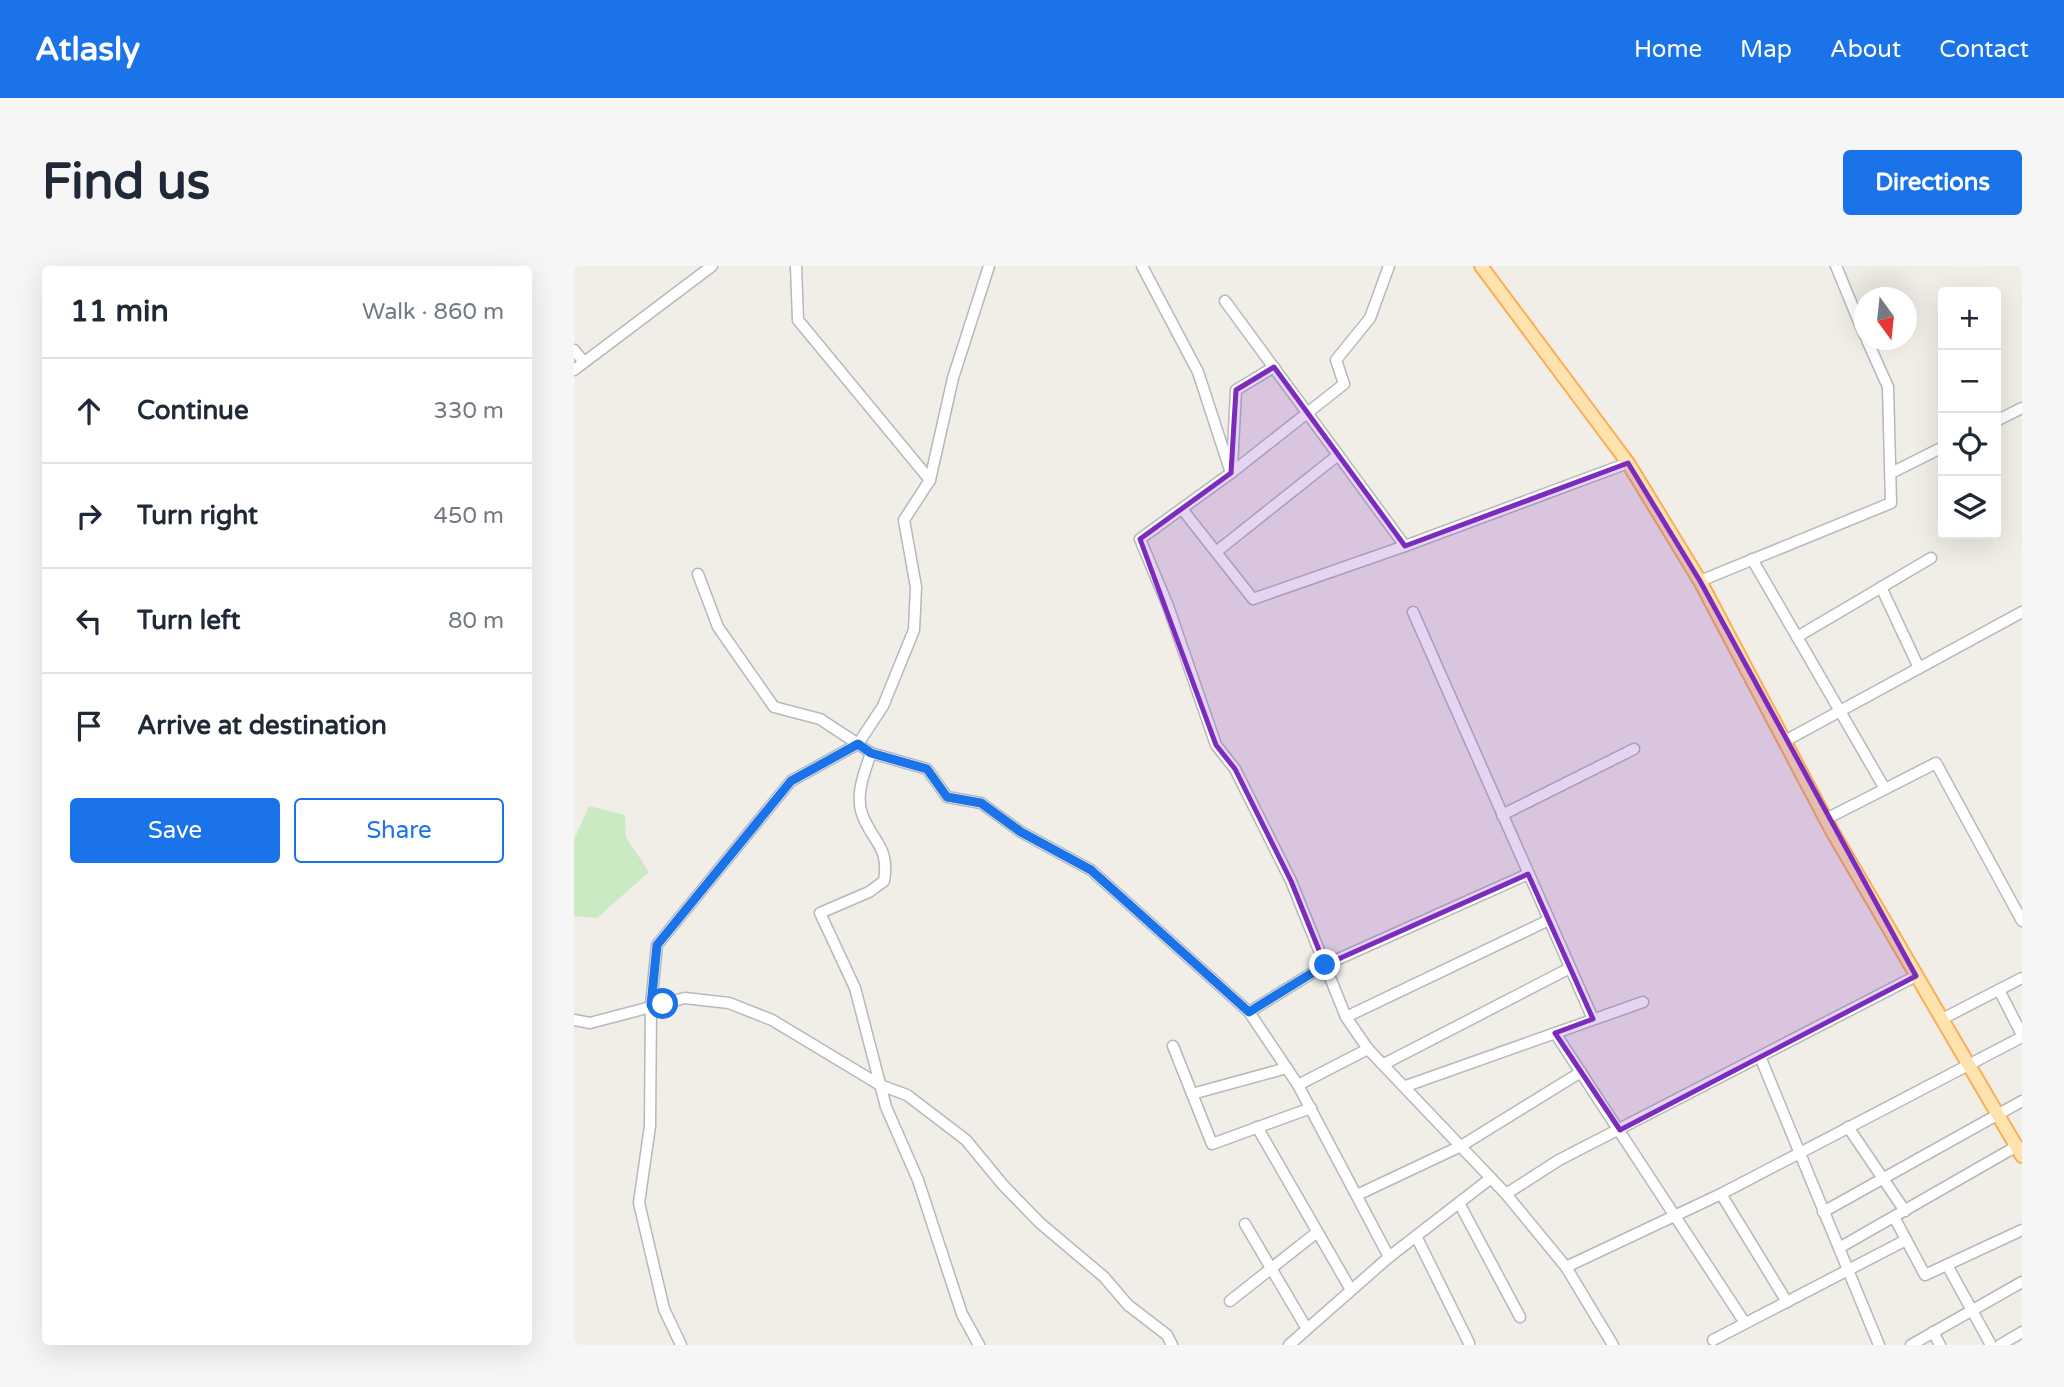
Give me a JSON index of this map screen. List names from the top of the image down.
{
  "north": "bottom",
  "page": {
    "header": "Atlasly",
    "nav": [
      "Home",
      "Map",
      "About",
      "Contact"
    ],
    "buttons": [
      "Directions",
      ["Save", "Share"]
    ],
    "title": "Find us",
    "heading": ["11 min", "Walk · 860 m"],
    "map_buttons": ["+", "−"],
    "list": [
      ["Continue", "330 m"],
      ["Turn right", "450 m"],
      ["Turn left", "80 m"],
      "Arrive at destination"
    ]
  }
}
